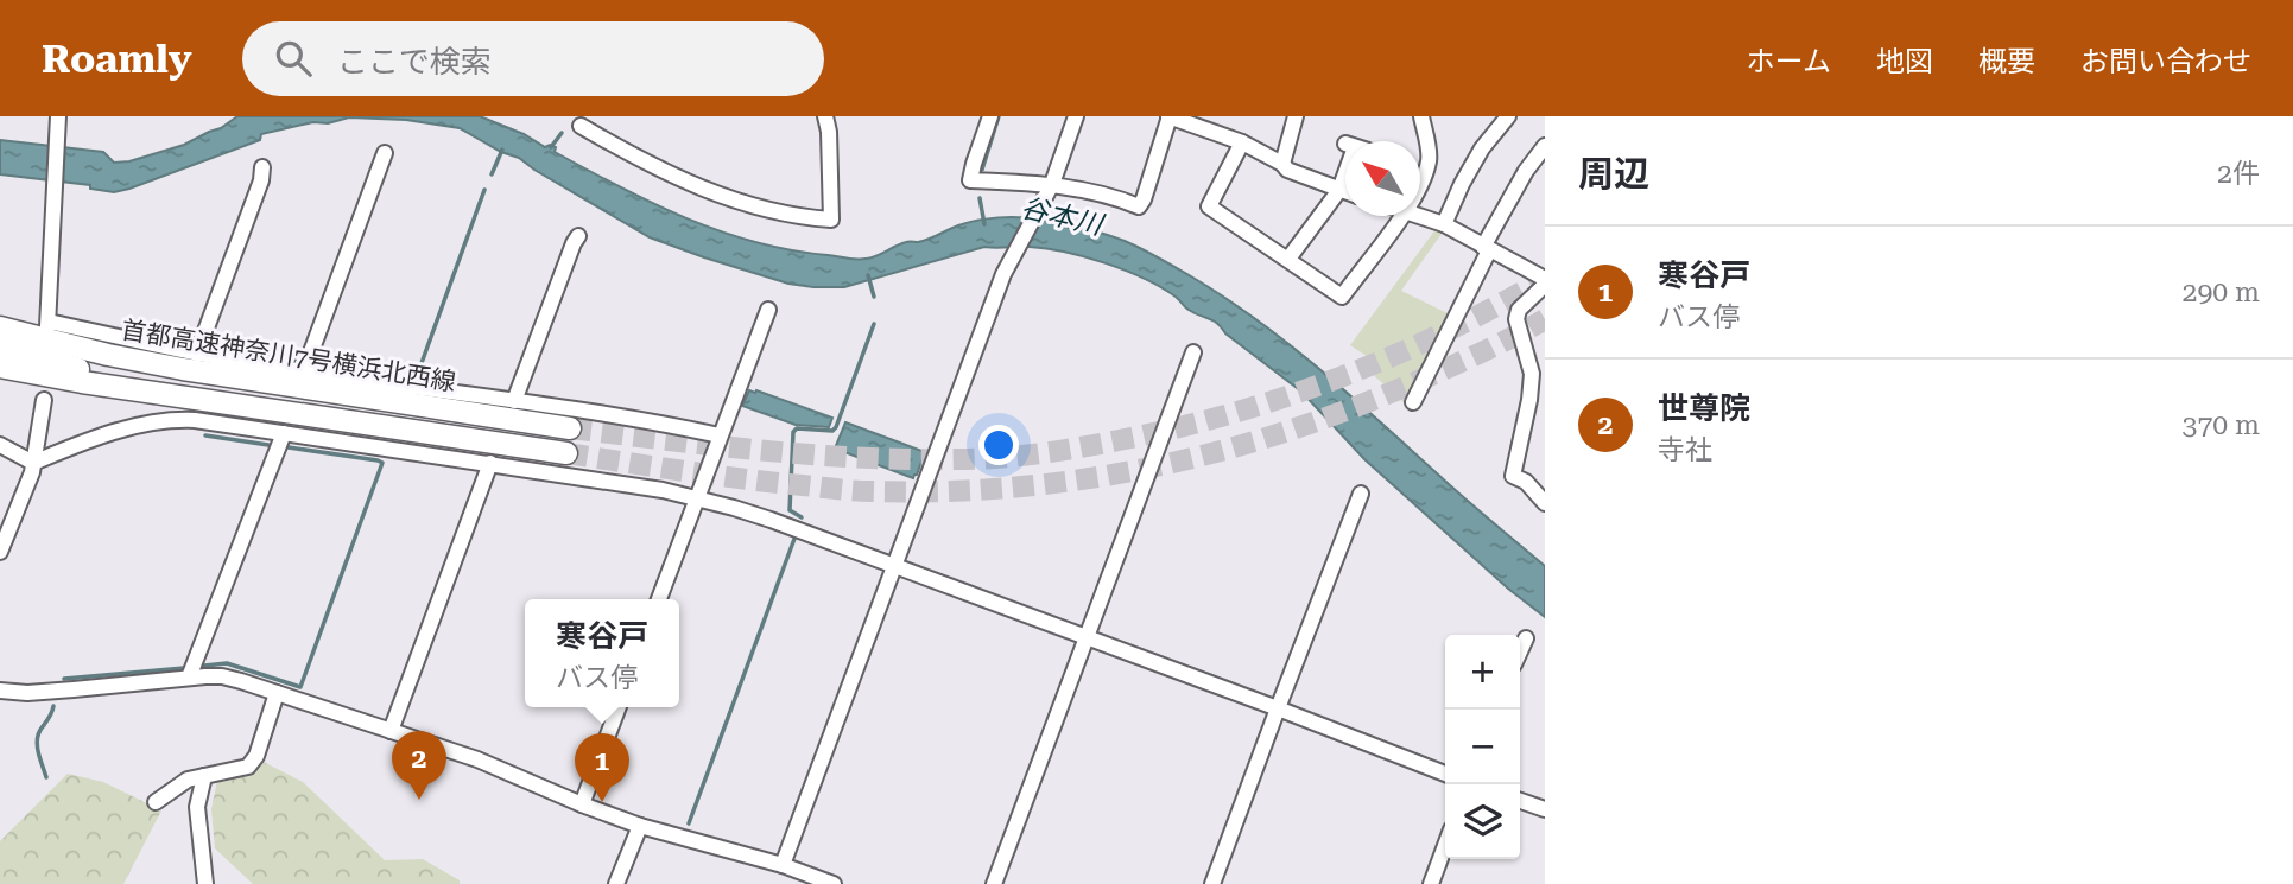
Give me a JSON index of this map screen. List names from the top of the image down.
{
  "streets": {
    "highway": ["首都高速神奈川7号横浜北西線"]
  },
  "water": ["谷本川"],
  "north": "top left",
  "page": {
    "header": "Roamly",
    "search": "ここで検索",
    "nav": [
      "ホーム",
      "地図",
      "概要",
      "お問い合わせ"
    ],
    "heading": ["周辺", "2件"],
    "list": [
      {
        "mark": "1",
        "name": "寒谷戸",
        "note": "バス停",
        "value": "290 m"
      },
      {
        "mark": "2",
        "name": "世尊院",
        "note": "寺社",
        "value": "370 m"
      }
    ],
    "popup": ["寒谷戸", "バス停"],
    "map_buttons": ["+", "−"],
    "pins": ["2", "1"]
  }
}
